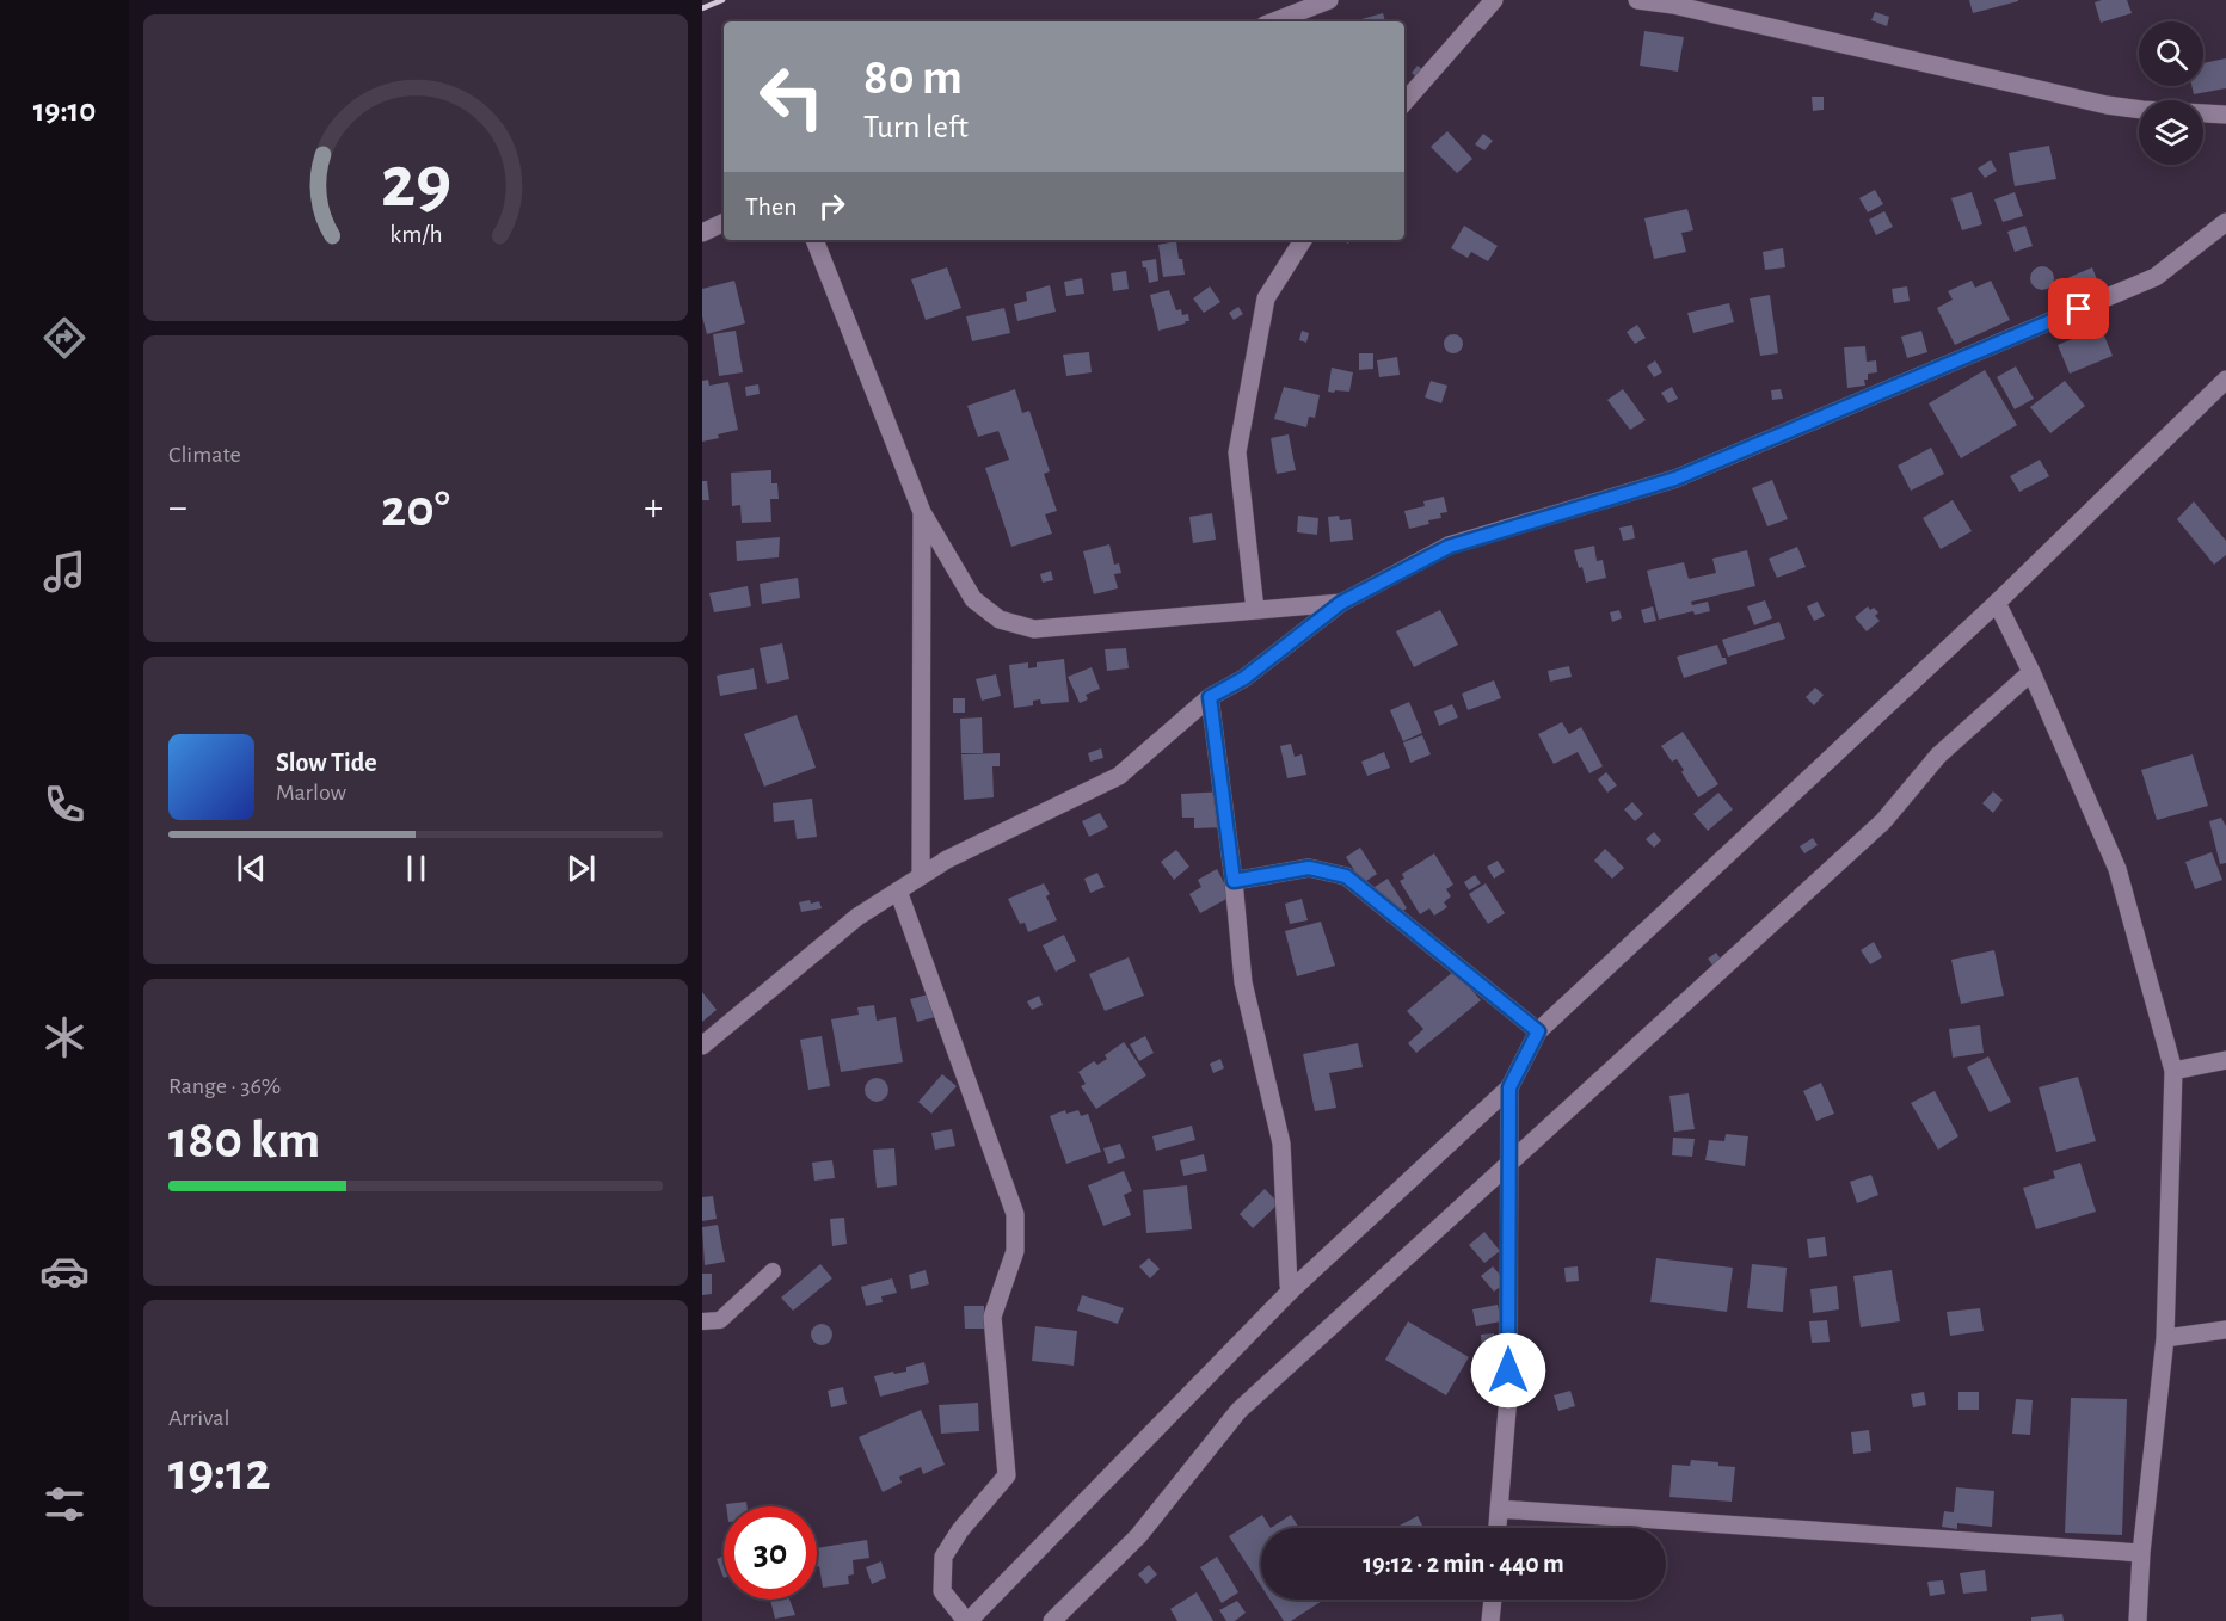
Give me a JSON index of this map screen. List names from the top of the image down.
{
  "page": {
    "tabs": "19:10",
    "turn": ["80 m", "Turn left"],
    "then": "Then",
    "tile": [
      "Climate",
      ["Range · 36%", "180 km"],
      ["Arrival", "19:12"]
    ],
    "heat": ["−", "20°", "+"],
    "song": ["Slow Tide", "Marlow"],
    "limit": "30",
    "trip": "19:12 · 2 min · 440 m",
    "gauge": ["29", "km/h"]
  }
}
